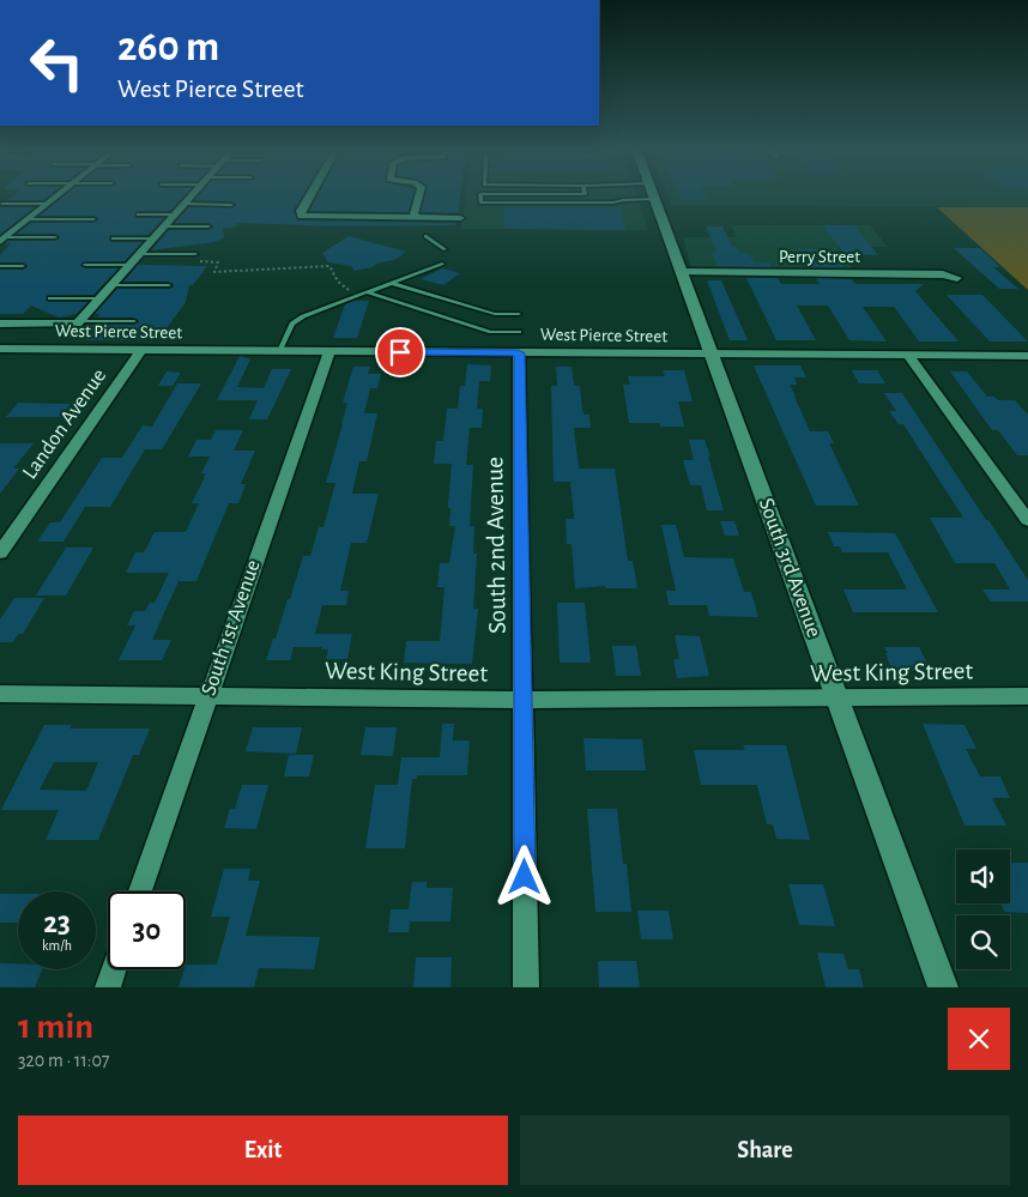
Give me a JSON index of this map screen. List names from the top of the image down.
{
  "streets": {
    "street": [
      "Perry Street",
      "West Pierce Street",
      "Landon Avenue",
      "South 2nd Avenue",
      "South 3rd Avenue",
      "South 1st Avenue",
      "West King Street"
    ]
  },
  "crossings": [
    ["Perry Street", "South 3rd Avenue"],
    ["West Pierce Street", "Landon Avenue"],
    ["West Pierce Street", "South 2nd Avenue"],
    ["West Pierce Street", "South 3rd Avenue"],
    ["West Pierce Street", "South 1st Avenue"],
    ["South 2nd Avenue", "West King Street"],
    ["South 3rd Avenue", "West King Street"],
    ["South 1st Avenue", "West King Street"]
  ],
  "page": {
    "turn": ["260 m", "West Pierce Street"],
    "speed": "23 km/h",
    "limit": "30",
    "heading": ["1 min", "320 m · 11:07"],
    "buttons": ["Exit", "Share"]
  }
}
